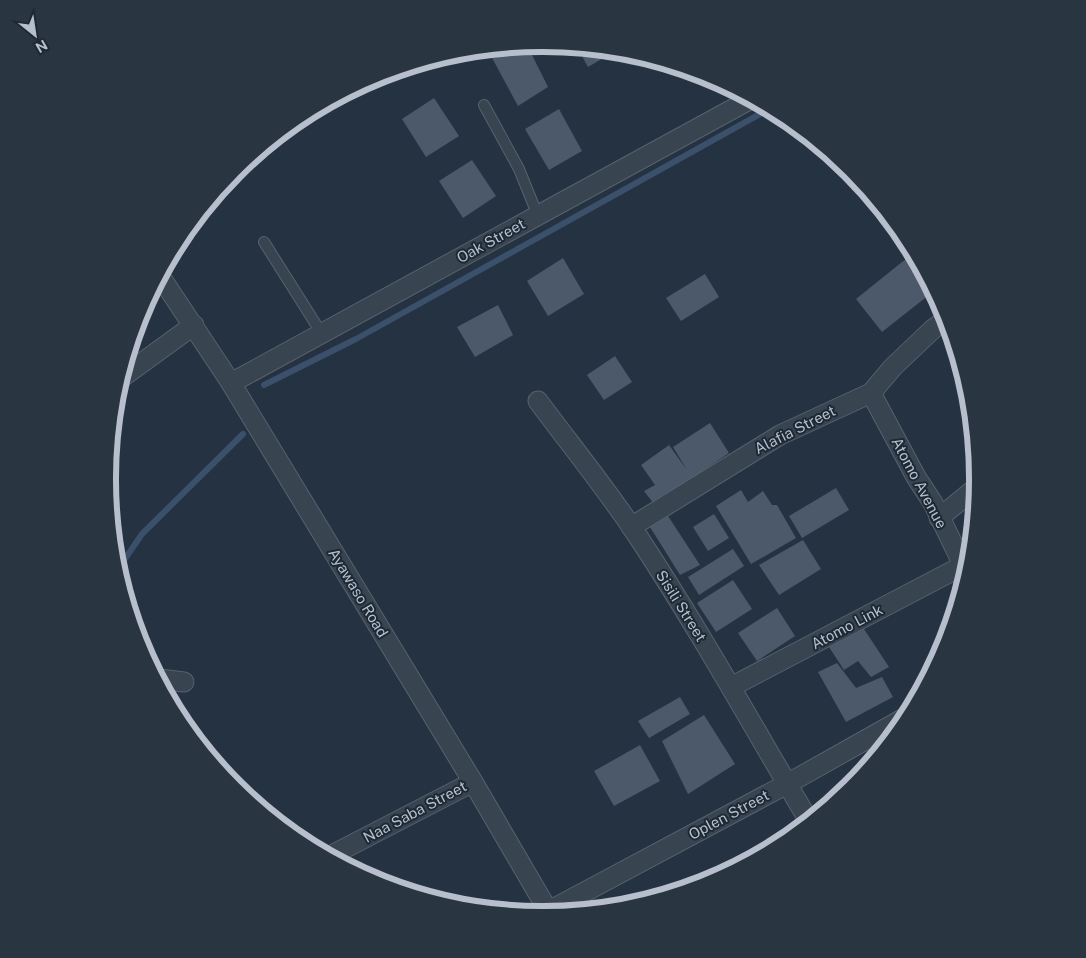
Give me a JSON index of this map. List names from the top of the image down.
{
  "streets": {
    "street": [
      "Oak Street",
      "Alafia Street",
      "Atomo Avenue",
      "Ayawaso Road",
      "Sisili Street",
      "Atomo Link",
      "Naa Saba Street",
      "Oplen Street"
    ]
  },
  "crossings": [
    ["Oak Street", "Ayawaso Road"],
    ["Alafia Street", "Atomo Avenue"],
    ["Alafia Street", "Sisili Street"],
    ["Ayawaso Road", "Naa Saba Street"],
    ["Sisili Street", "Atomo Link"],
    ["Sisili Street", "Oplen Street"]
  ],
  "north": "bottom right"
}
